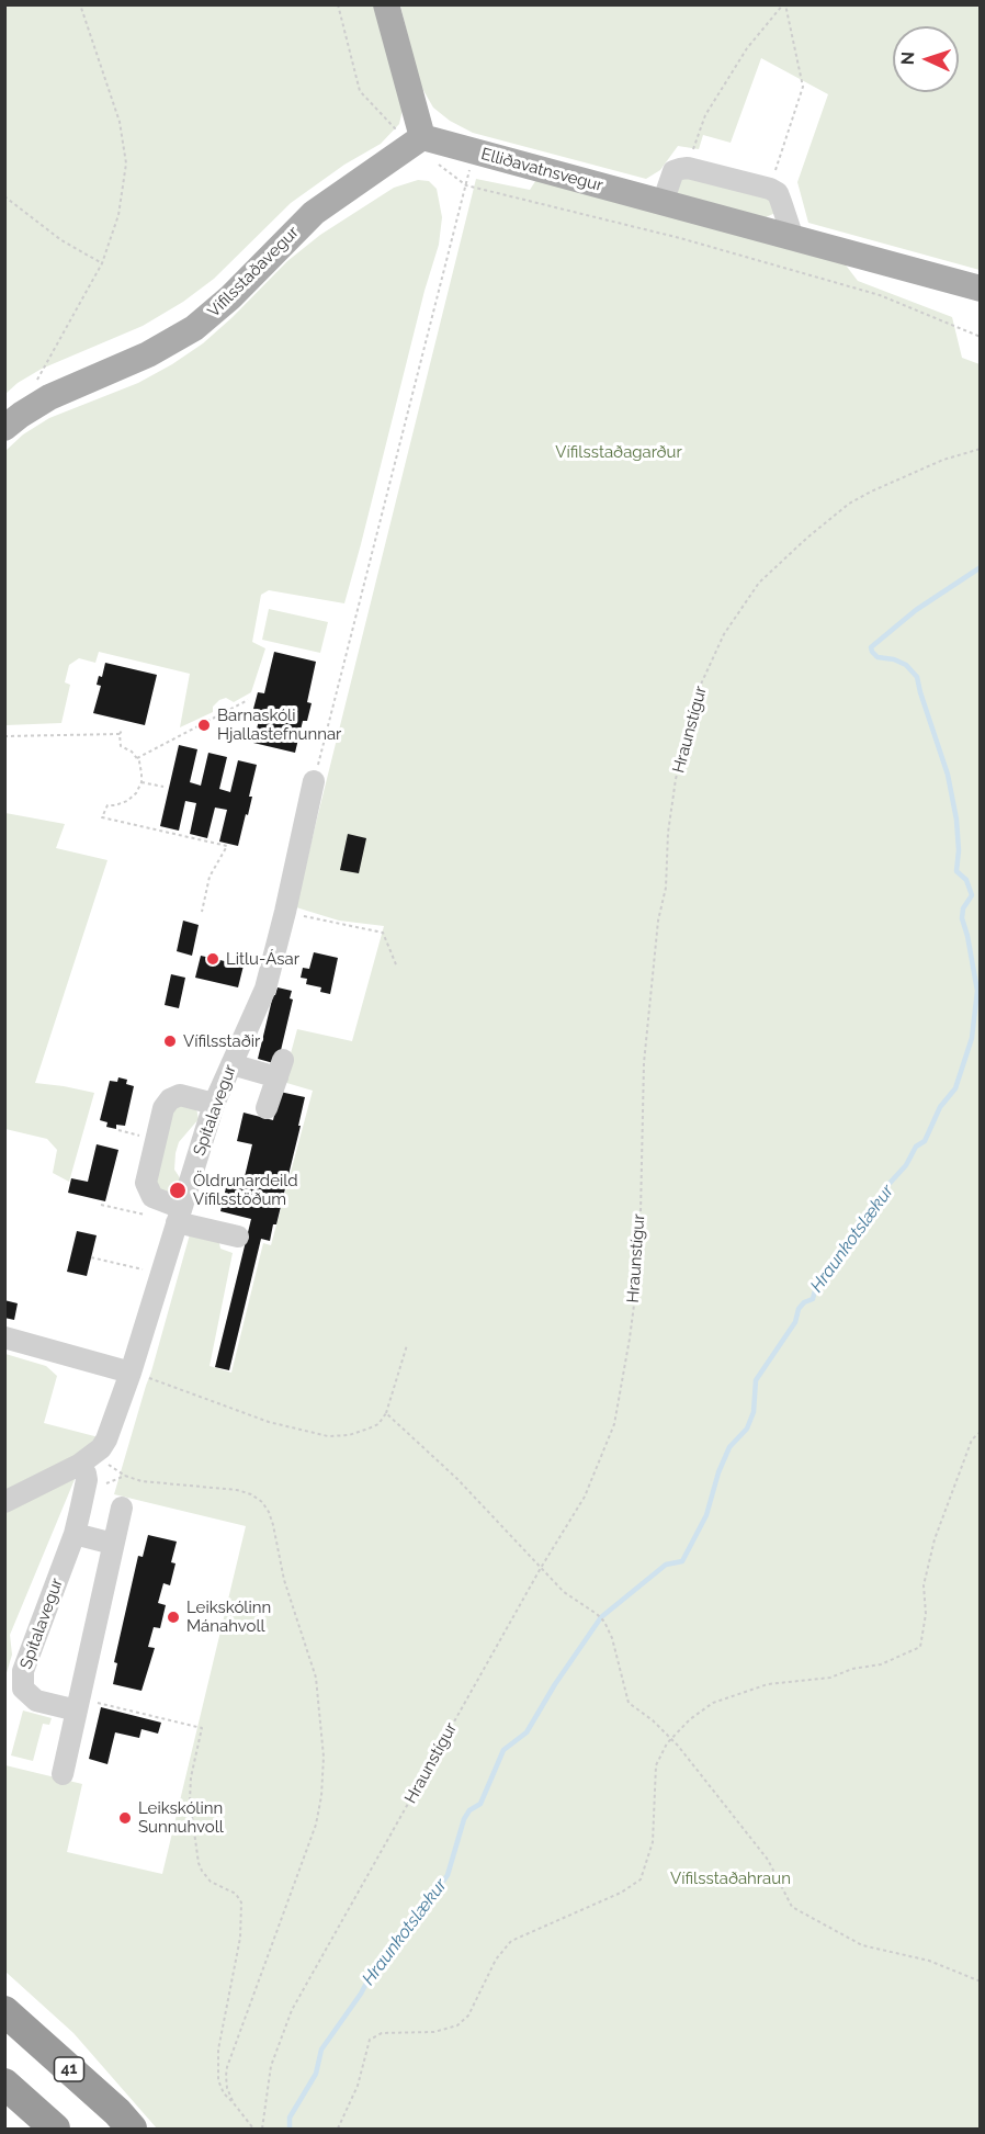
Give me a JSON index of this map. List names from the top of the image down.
{
  "streets": {
    "highway": ["41"],
    "main road": ["Elliðavatnsvegur", "Vífilsstaðavegur"],
    "street": ["Spítalavegur"],
    "path": ["Hraunstígur"]
  },
  "crossings": [
    ["Elliðavatnsvegur", "Vífilsstaðavegur"]
  ],
  "water": ["Hraunkotslækur"],
  "parks": ["Vífilsstaðagarður", "Vífilsstaðahraun"],
  "places": [
    "Barnaskóli Hjallastefnunnar",
    "Litlu-Ásar",
    "Vífilsstaðir",
    "Öldrunardeild Vífilsstöðum",
    "Leikskólinn Mánahvoll",
    "Leikskólinn Sunnuhvoll"
  ],
  "north": "left"
}
